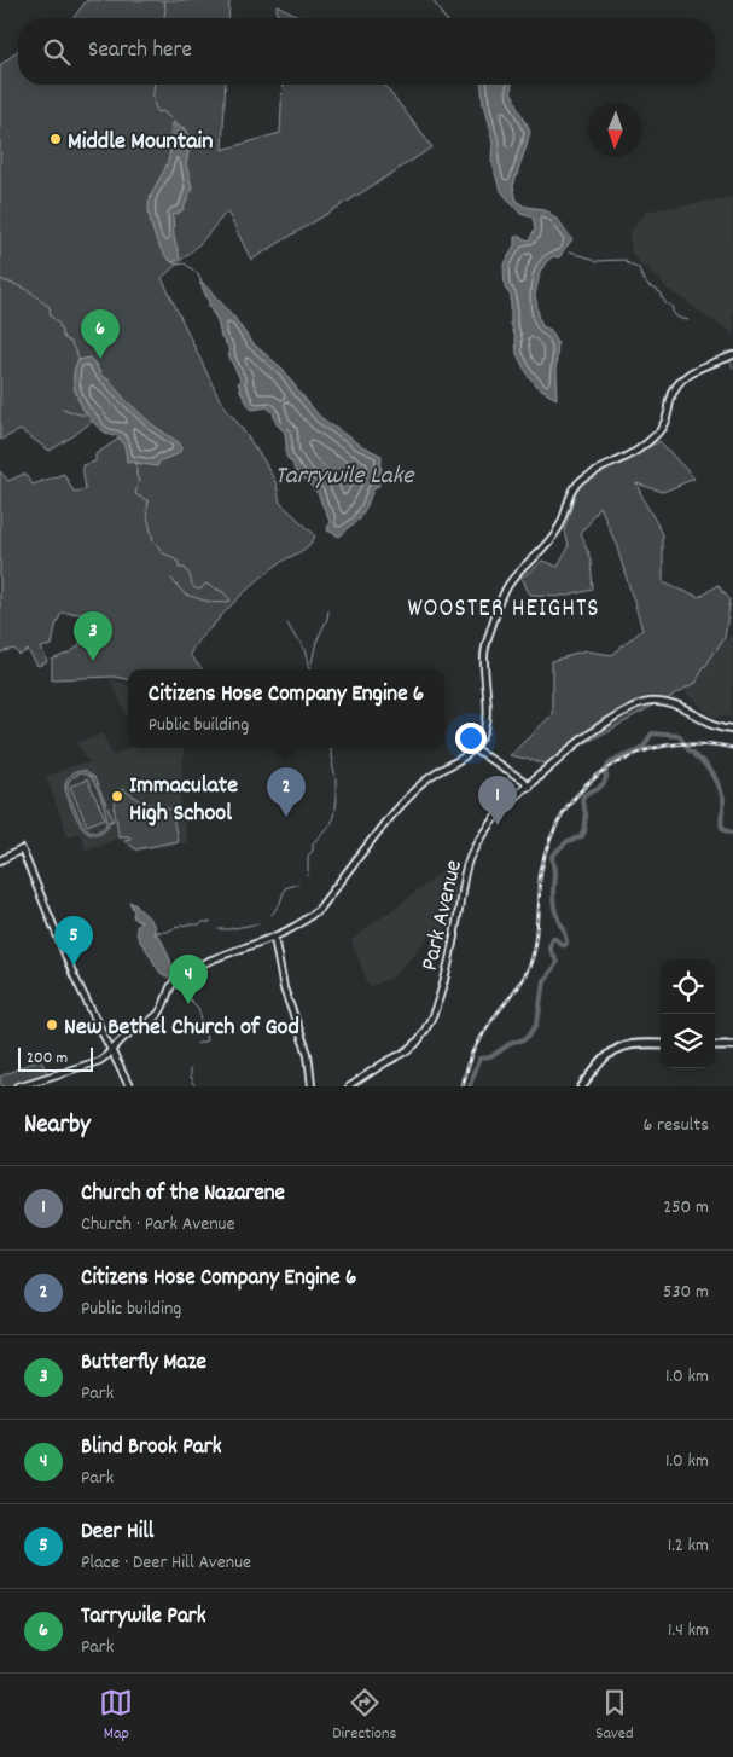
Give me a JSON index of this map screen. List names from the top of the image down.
{
  "streets": {
    "main road": ["Park Avenue"]
  },
  "districts": ["WOOSTER HEIGHTS"],
  "water": ["Tarrywile Lake"],
  "places": ["Middle Mountain", "Immaculate High School", "New Bethel Church of God"],
  "scale_bar": "200 m",
  "north": "bottom",
  "page": {
    "search": "Search here",
    "pins": [
      "6",
      "3",
      "2",
      "1",
      "5",
      "4"
    ],
    "popup": ["Citizens Hose Company Engine 6", "Public building"],
    "scale": "200 m",
    "heading": ["Nearby", "6 results"],
    "list": [
      {
        "mark": "1",
        "name": "Church of the Nazarene",
        "note": "Church · Park Avenue",
        "value": "250 m"
      },
      {
        "mark": "2",
        "name": "Citizens Hose Company Engine 6",
        "note": "Public building",
        "value": "530 m"
      },
      {
        "mark": "3",
        "name": "Butterfly Maze",
        "note": "Park",
        "value": "1.0 km"
      },
      {
        "mark": "4",
        "name": "Blind Brook Park",
        "note": "Park",
        "value": "1.0 km"
      },
      {
        "mark": "5",
        "name": "Deer Hill",
        "note": "Place · Deer Hill Avenue",
        "value": "1.2 km"
      },
      {
        "mark": "6",
        "name": "Tarrywile Park",
        "note": "Park",
        "value": "1.4 km"
      }
    ],
    "nav": ["Map", "Directions", "Saved"]
  }
}
